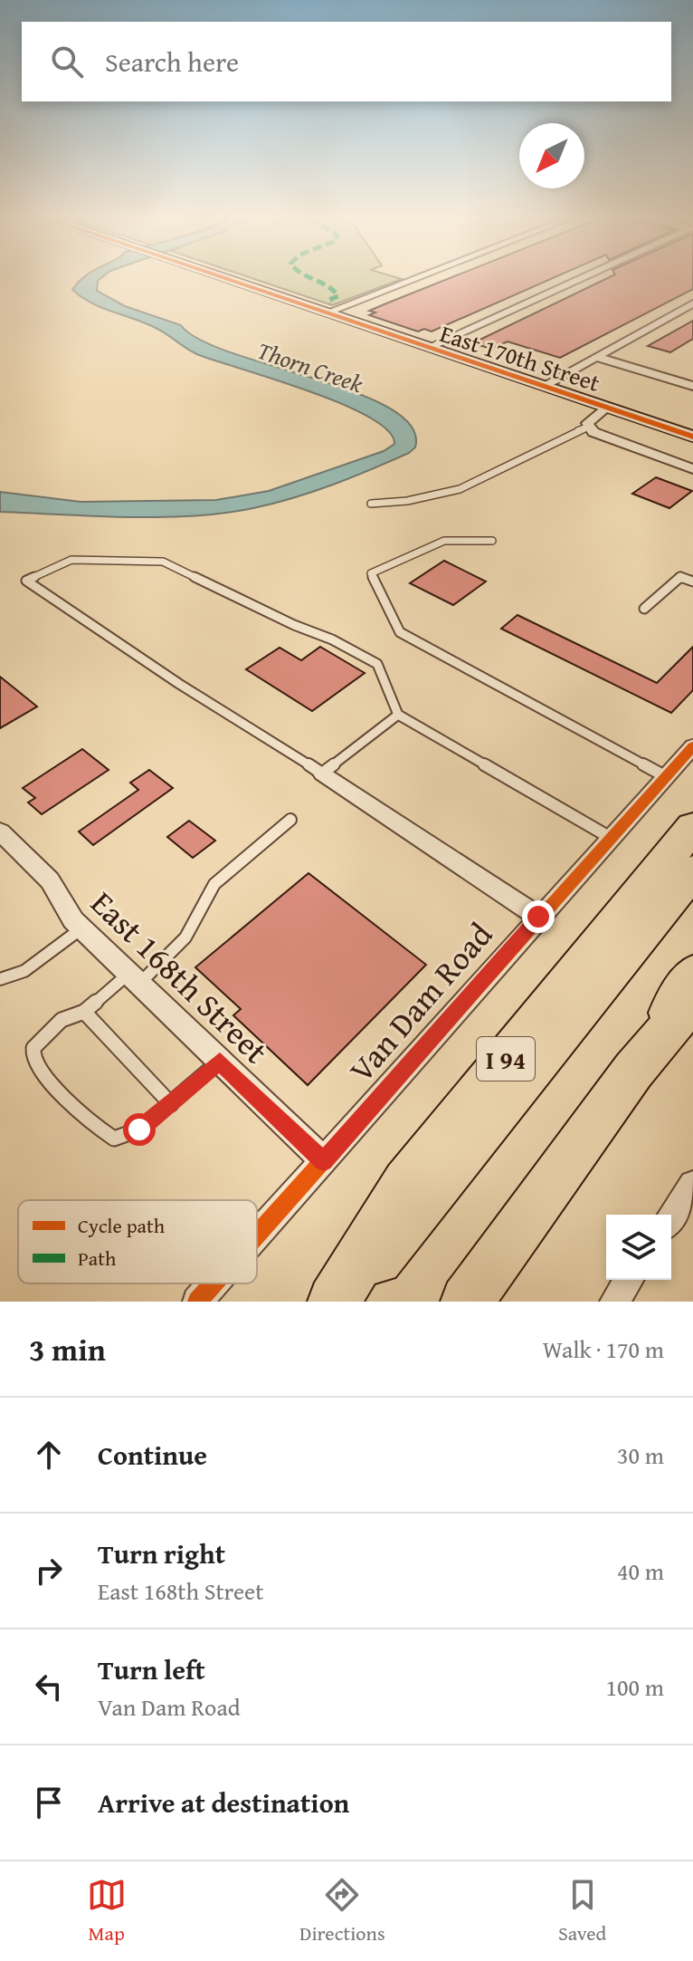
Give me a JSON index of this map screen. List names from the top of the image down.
{
  "streets": {
    "highway": ["I 94"],
    "street": ["East 170th Street", "East 168th Street", "Van Dam Road"]
  },
  "crossings": [
    ["East 168th Street", "Van Dam Road"]
  ],
  "water": ["Thorn Creek"],
  "legend": ["Cycle path", "Path"],
  "north": "bottom left",
  "page": {
    "search": "Search here",
    "heading": ["3 min", "Walk · 170 m"],
    "list": [
      ["Continue", "30 m"],
      ["Turn right", "East 168th Street", "40 m"],
      ["Turn left", "Van Dam Road", "100 m"],
      "Arrive at destination"
    ],
    "nav": ["Map", "Directions", "Saved"]
  }
}
